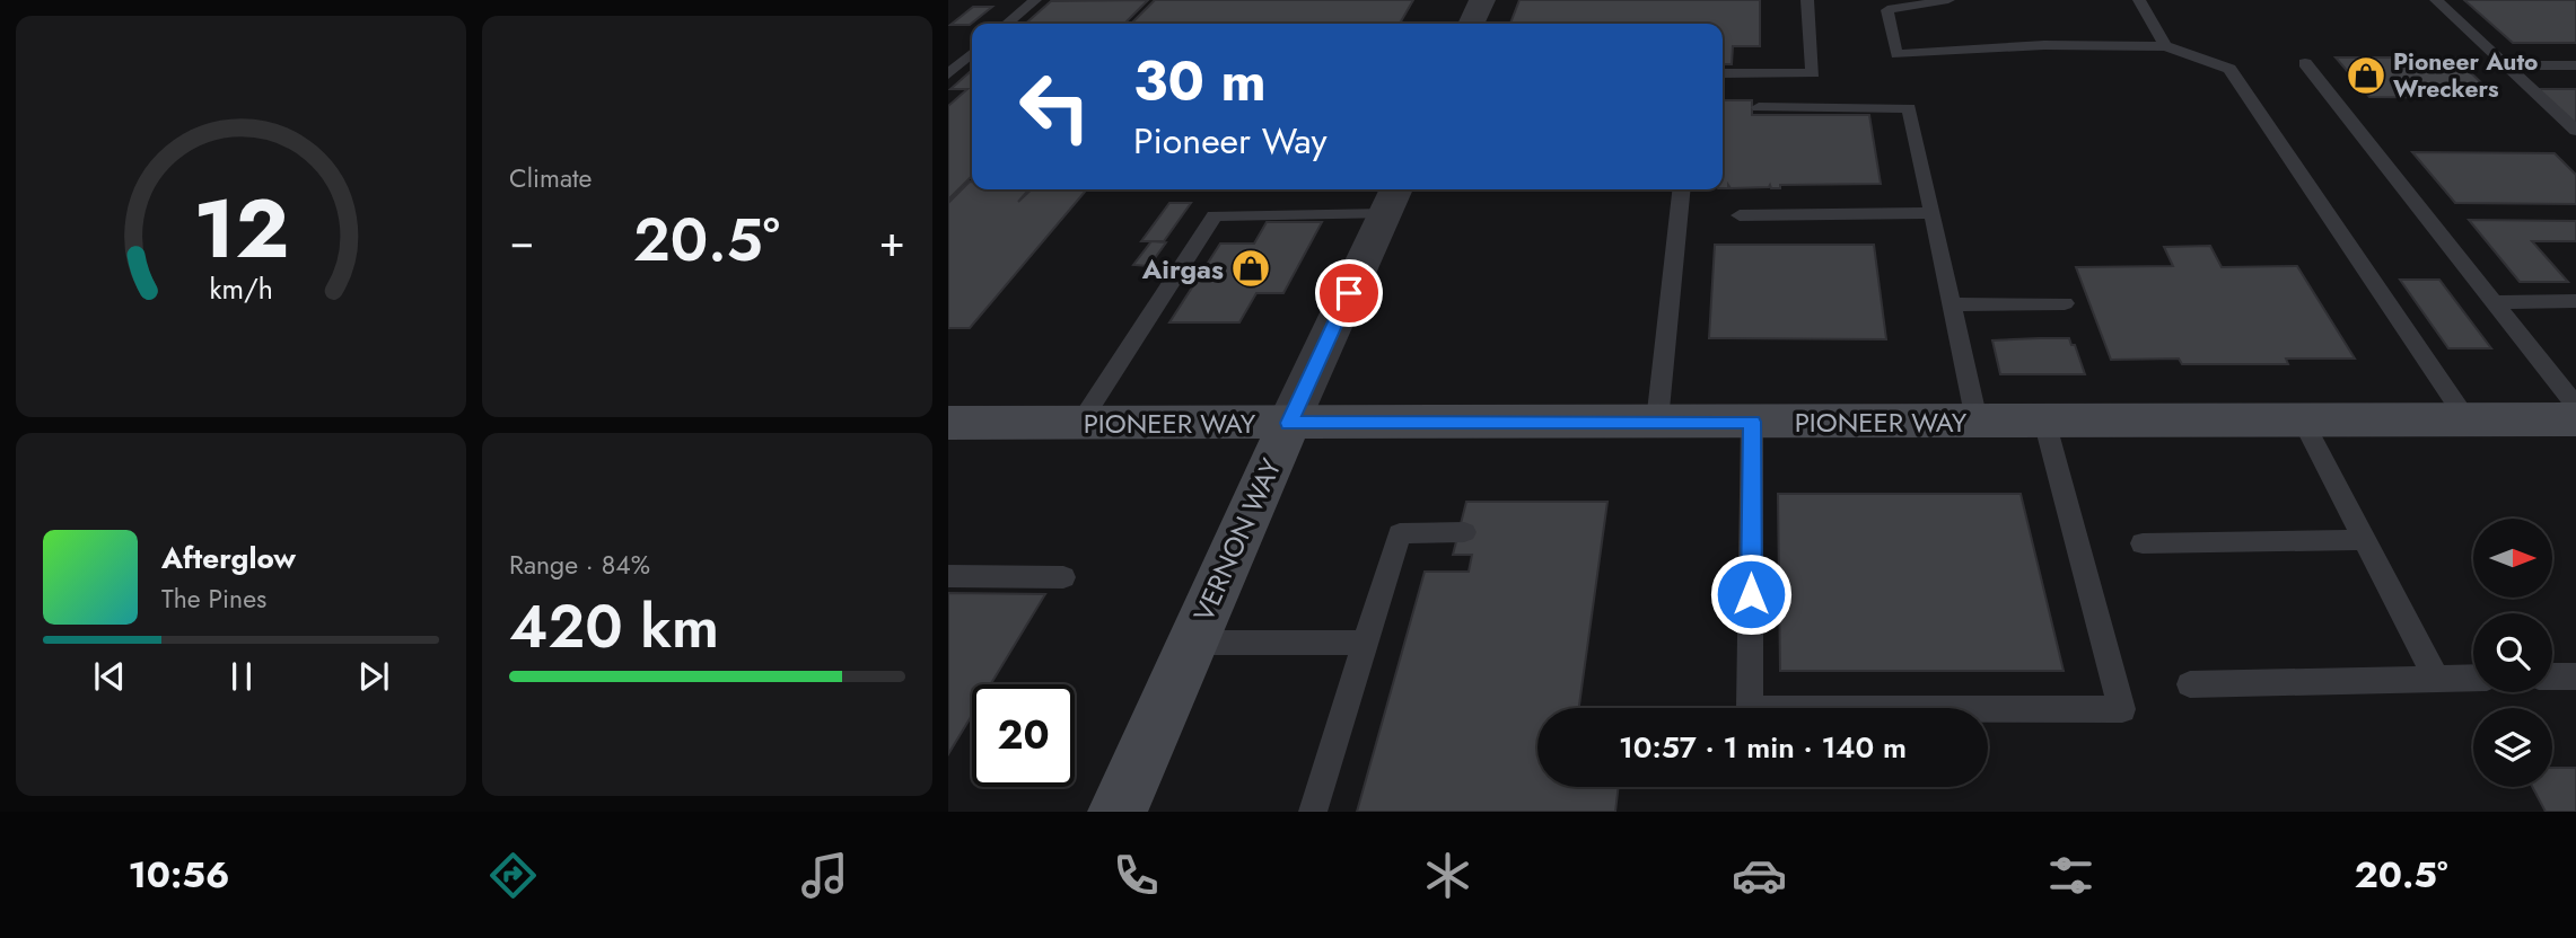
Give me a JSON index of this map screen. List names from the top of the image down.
{
  "streets": {
    "main road": ["PIONEER WAY", "VERNON WAY"]
  },
  "crossings": [
    ["PIONEER WAY", "VERNON WAY"]
  ],
  "places": {
    "shop": ["Pioneer Auto Wreckers", "Airgas"]
  },
  "north": "right",
  "page": {
    "tile": [
      "Climate",
      ["Range · 84%", "420 km"]
    ],
    "turn": ["30 m", "Pioneer Way"],
    "heat": ["−", "20.5°", "+"],
    "song": ["Afterglow", "The Pines"],
    "limit": "20",
    "trip": "10:57 · 1 min · 140 m",
    "tabs": ["10:56", "20.5°"],
    "gauge": ["12", "km/h"]
  }
}
